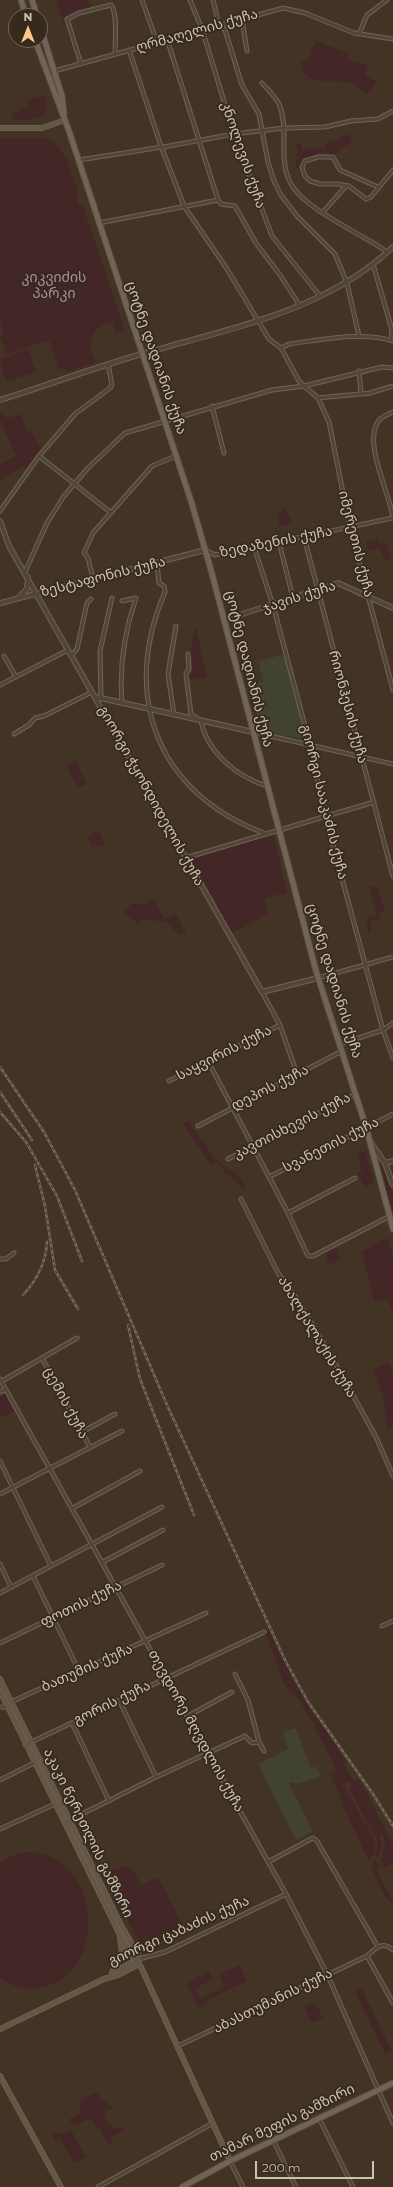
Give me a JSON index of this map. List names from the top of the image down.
{
  "streets": {
    "main road": [
      "ცოტნე დადიანის ქუჩა",
      "აკაკი წერეთლის გამზირი",
      "გიორგი ცაბაძის ქუჩა",
      "თამარ მეფის გამზირი"
    ],
    "street": [
      "ღრმაღელის ქუჩა",
      "კნოლევის ქუჩა",
      "ზედაზენის ქუჩა",
      "იმერეთის ქუჩა",
      "ზესტაფონის ქუჩა",
      "ჯავის ქუჩა",
      "რიონჰესის ქუჩა",
      "გიორგი ჭყონდიდელის ქუჩა",
      "გიორგი სააკაძის ქუჩა",
      "საყვირის ქუჩა",
      "დეპოს ქუჩა",
      "კავთისხევის ქუჩა",
      "სვანეთის ქუჩა",
      "ახალქალაქის ქუჩა",
      "ცემის ქუჩა",
      "ფოთის ქუჩა",
      "ბათუმის ქუჩა",
      "გორის ქუჩა",
      "თევდორე მღვდლის ქუჩა",
      "აბასთუმანის ქუჩა"
    ]
  },
  "crossings": [
    ["ღრმაღელის ქუჩა", "კნოლევის ქუჩა"],
    ["ცოტნე დადიანის ქუჩა", "ზედაზენის ქუჩა"],
    ["ცოტნე დადიანის ქუჩა", "ზესტაფონის ქუჩა"],
    ["ცოტნე დადიანის ქუჩა", "ჯავის ქუჩა"],
    ["ცოტნე დადიანის ქუჩა", "დეპოს ქუჩა"],
    ["ცოტნე დადიანის ქუჩა", "კავთისხევის ქუჩა"],
    ["ცოტნე დადიანის ქუჩა", "სვანეთის ქუჩა"],
    ["ზედაზენის ქუჩა", "იმერეთის ქუჩა"],
    ["ზედაზენის ქუჩა", "ზესტაფონის ქუჩა"],
    ["ზედაზენის ქუჩა", "რიონჰესის ქუჩა"],
    ["ზედაზენის ქუჩა", "გიორგი სააკაძის ქუჩა"],
    ["იმერეთის ქუჩა", "ჯავის ქუჩა"],
    ["ზესტაფონის ქუჩა", "გიორგი ჭყონდიდელის ქუჩა"],
    ["ჯავის ქუჩა", "რიონჰესის ქუჩა"],
    ["ჯავის ქუჩა", "გიორგი სააკაძის ქუჩა"],
    ["გიორგი ჭყონდიდელის ქუჩა", "საყვირის ქუჩა"],
    ["გიორგი ჭყონდიდელის ქუჩა", "დეპოს ქუჩა"],
    ["ფოთის ქუჩა", "თევდორე მღვდლის ქუჩა"],
    ["ბათუმის ქუჩა", "თევდორე მღვდლის ქუჩა"],
    ["ბათუმის ქუჩა", "აკაკი წერეთლის გამზირი"],
    ["გორის ქუჩა", "თევდორე მღვდლის ქუჩა"],
    ["გორის ქუჩა", "აკაკი წერეთლის გამზირი"],
    ["თევდორე მღვდლის ქუჩა", "გიორგი ცაბაძის ქუჩა"],
    ["თევდორე მღვდლის ქუჩა", "აბასთუმანის ქუჩა"],
    ["თევდორე მღვდლის ქუჩა", "თამარ მეფის გამზირი"],
    ["აკაკი წერეთლის გამზირი", "გიორგი ცაბაძის ქუჩა"]
  ],
  "parks": ["კიკვიძის პარკი"],
  "scale_bar": "200 m",
  "north": "top"
}
